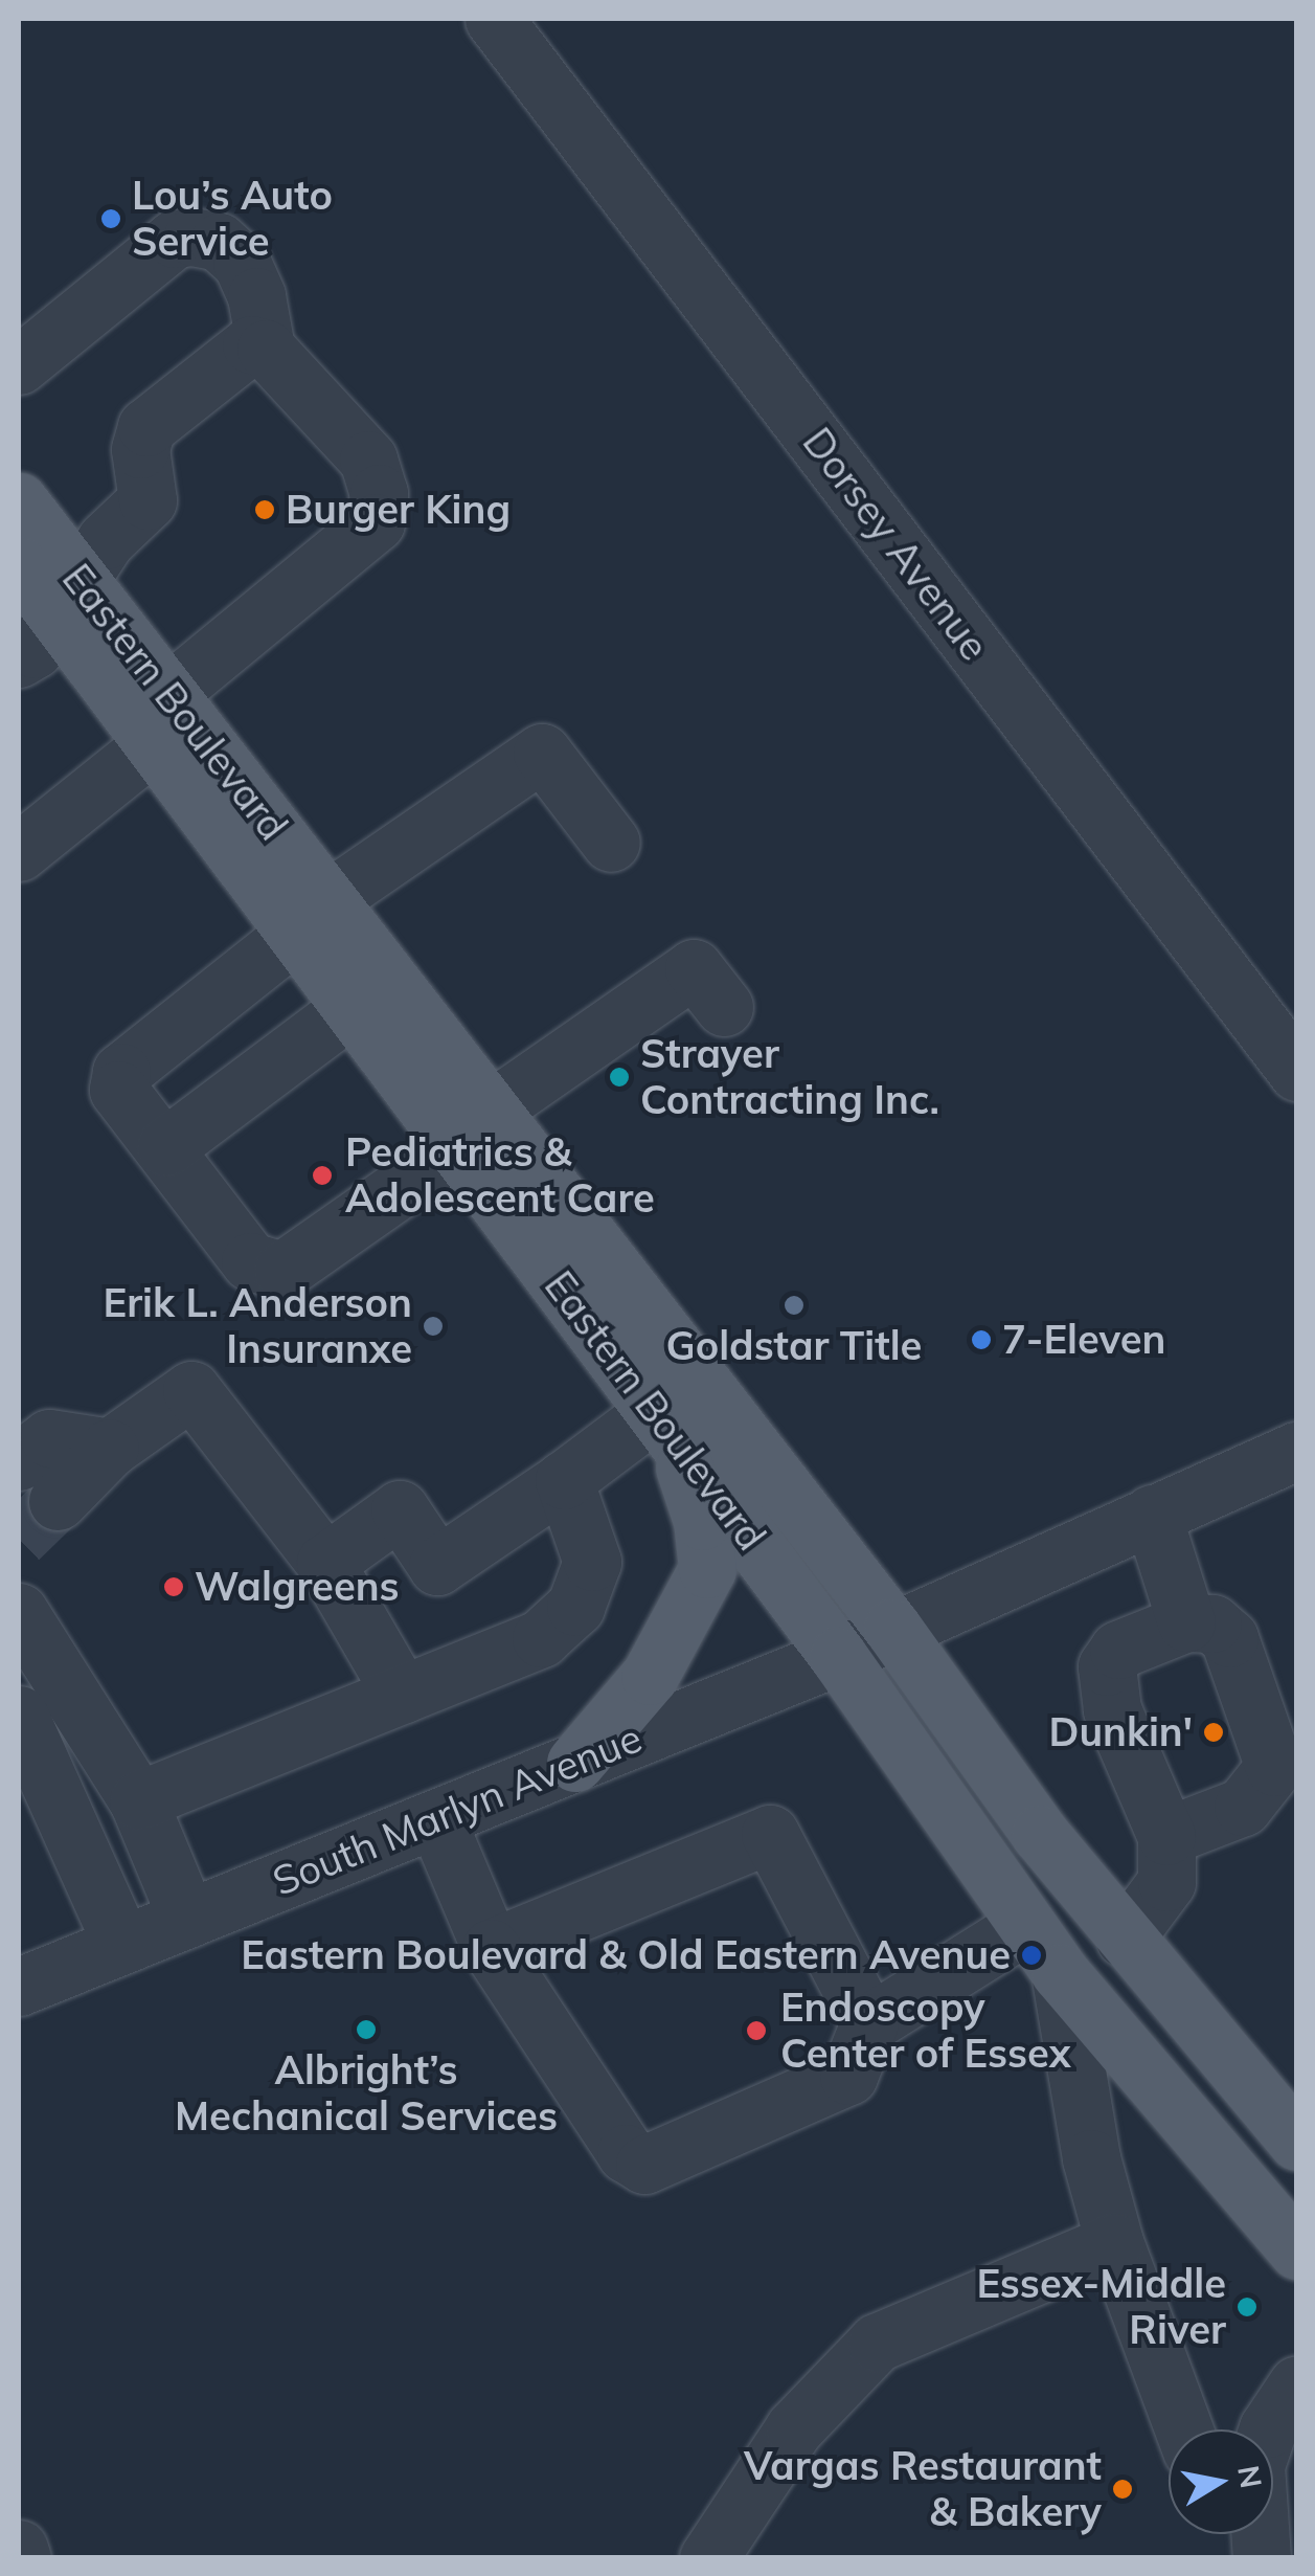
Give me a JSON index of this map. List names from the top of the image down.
{
  "streets": {
    "main road": ["Eastern Boulevard"],
    "street": ["Dorsey Avenue", "South Marlyn Avenue"]
  },
  "crossings": [
    ["Eastern Boulevard", "South Marlyn Avenue"]
  ],
  "places": [
    "Lou’s Auto Service",
    "Burger King",
    "Strayer Contracting Inc.",
    "Pediatrics & Adolescent Care",
    "Goldstar Title",
    "Erik L. Anderson Insuranxe",
    "7-Eleven",
    "Walgreens",
    "Dunkin'",
    "Eastern Boulevard & Old Eastern Avenue",
    "Albright’s Mechanical Services",
    "Endoscopy Center of Essex",
    "Essex-Middle River",
    "Vargas Restaurant & Bakery"
  ],
  "north": "right"
}
